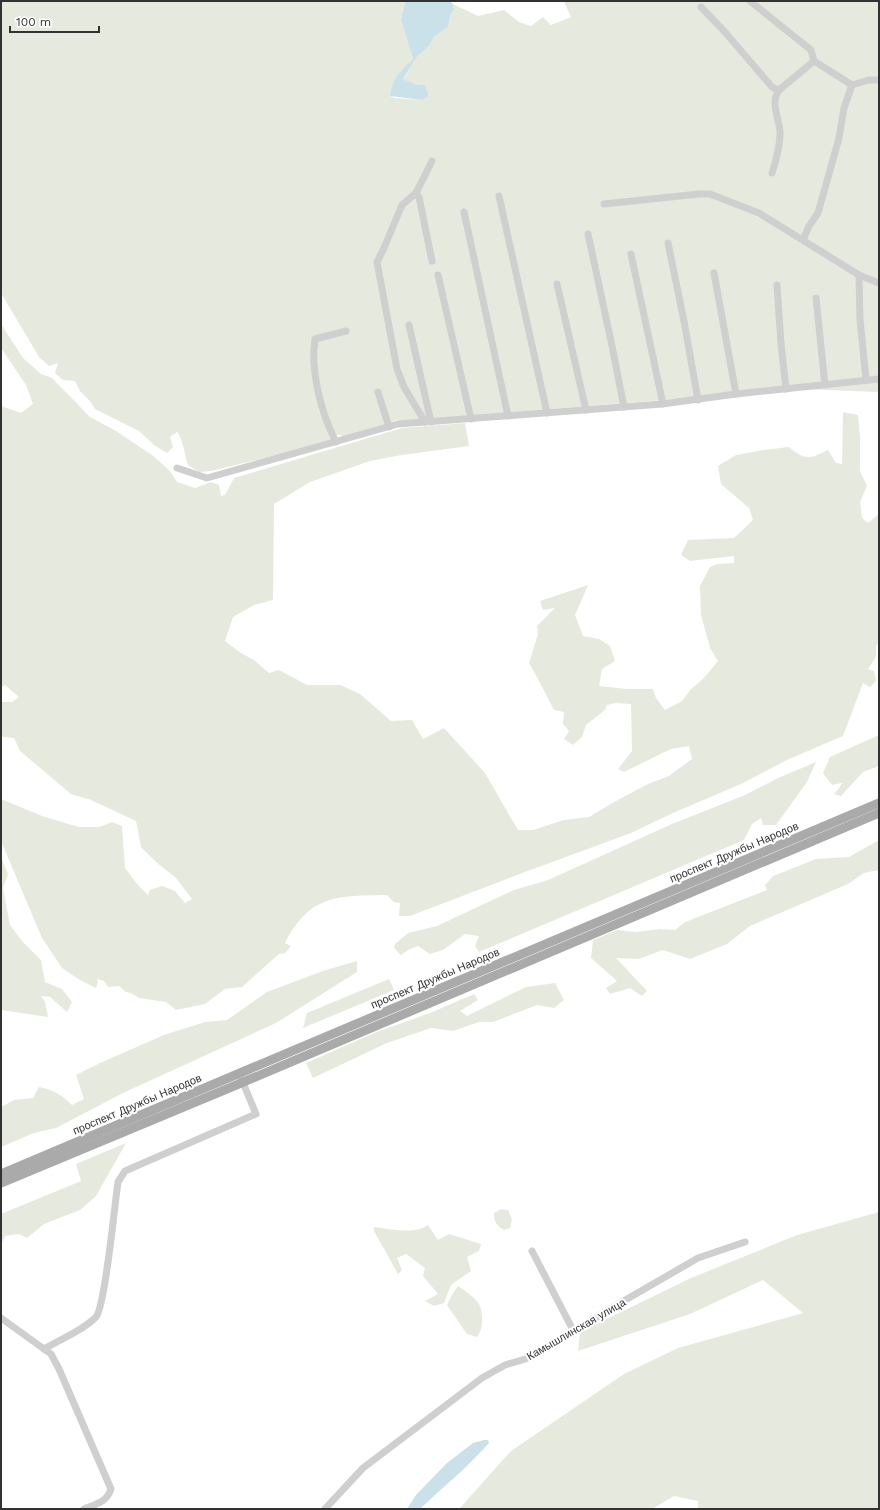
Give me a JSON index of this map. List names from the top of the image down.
{
  "streets": {
    "main road": ["проспект Дружбы Народов"],
    "street": ["Камышлинская улица"]
  },
  "scale_bar": "100 m"
}
